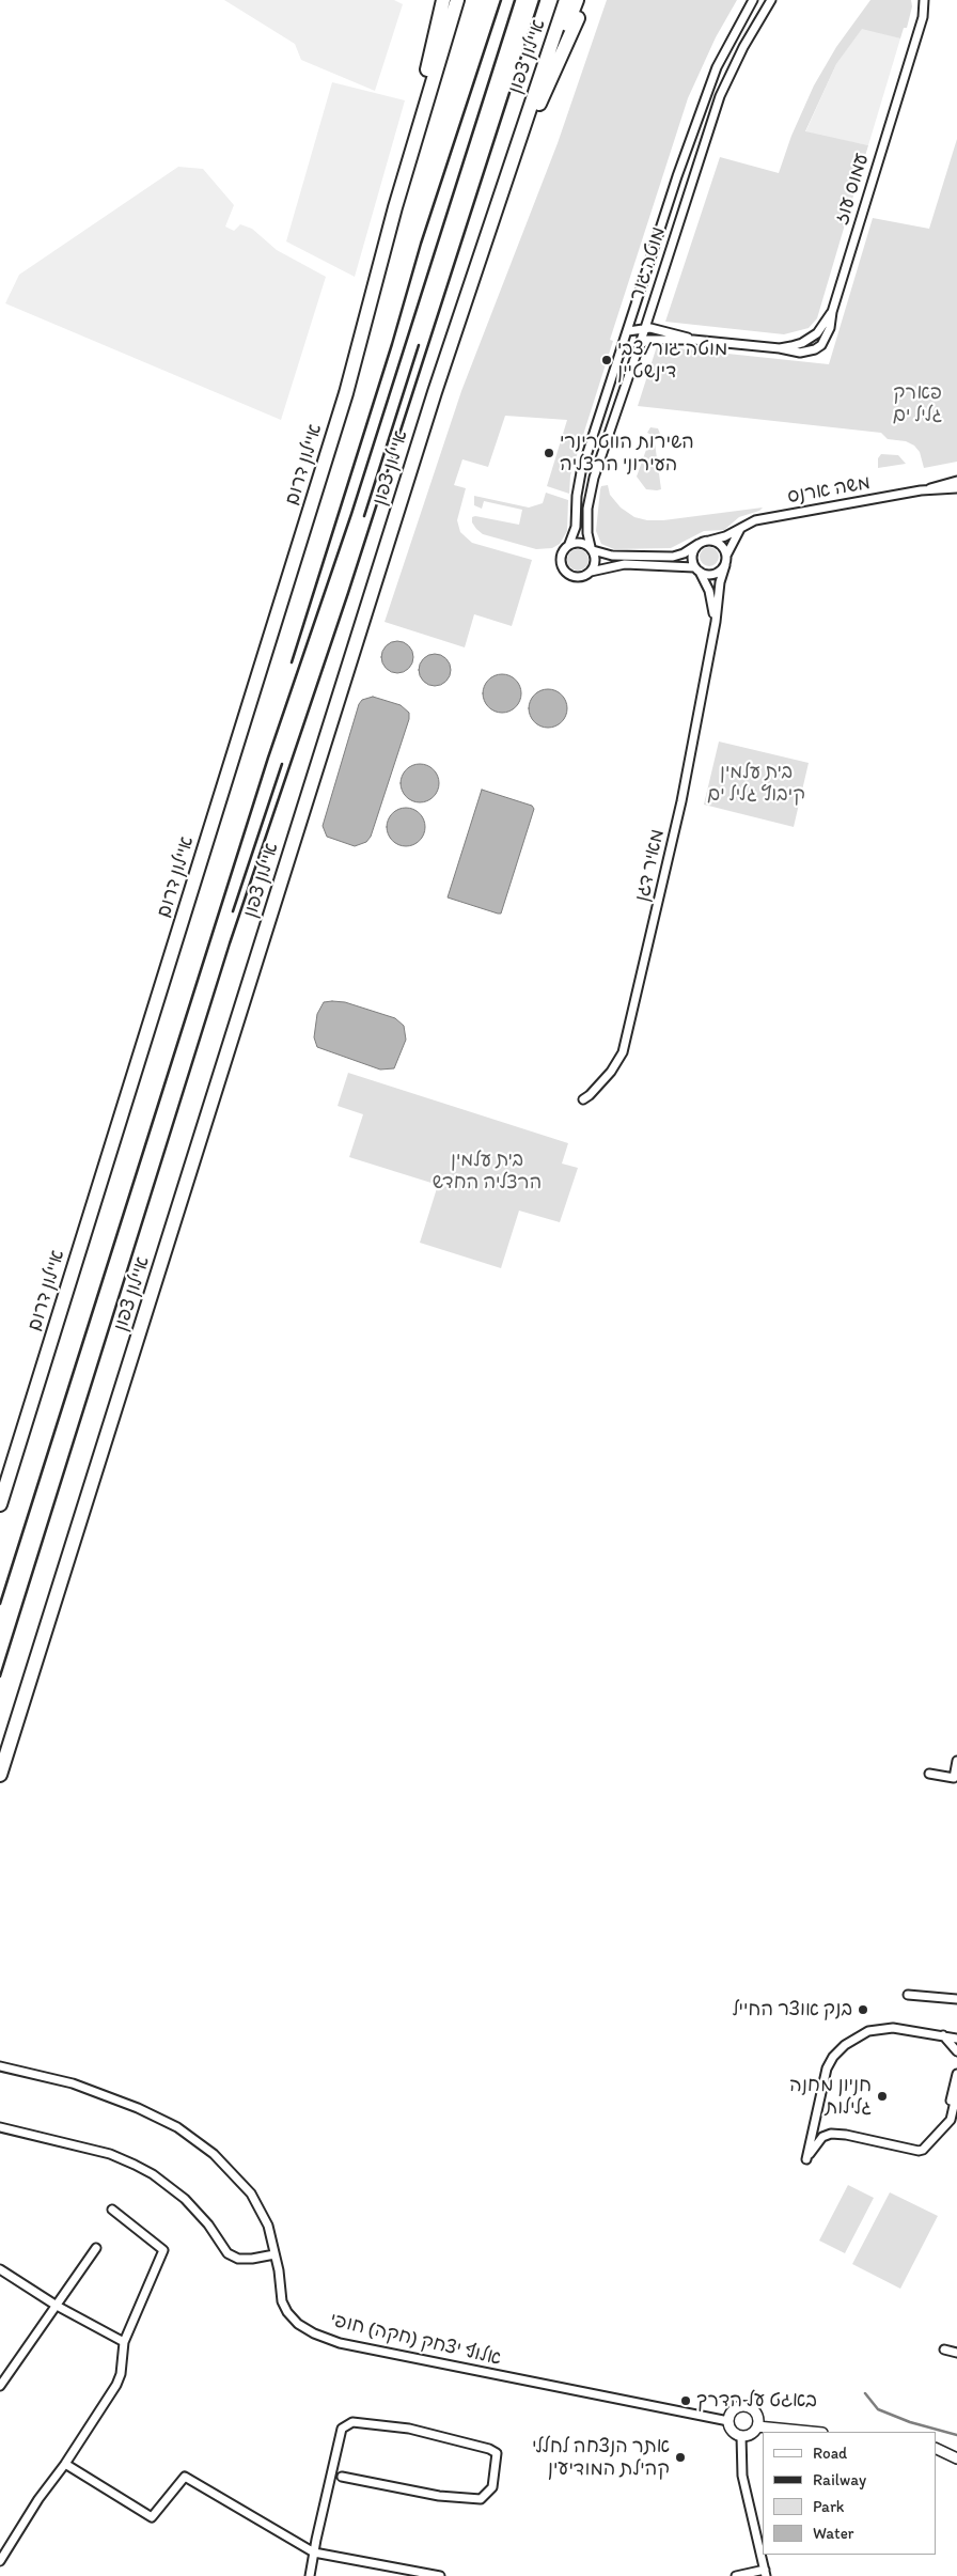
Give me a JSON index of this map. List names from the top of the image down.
{
  "streets": {
    "highway": ["איילון צפון", "איילון דרום"],
    "street": [
      "עמוס עוז",
      "מוטה גור",
      "משה ארנס",
      "מאיר דגן",
      "אלוף יצחק (חקה) חופי"
    ]
  },
  "crossings": [
    ["משה ארנס", "מאיר דגן"]
  ],
  "parks": ["פארק גליל ים", "בית עלמין קיבוץ גליל ים", "בית עלמין הרצליה החדש"],
  "places": [
    "מוטה גור/צבי דינשטיין",
    "השירות הווטרינרי העירוני הרצליה",
    "בנק אוצר החייל",
    "חניון מחנה גלילות",
    "באגט על הדרך",
    "אתר הנצחה לחללי קהילת המודיעין"
  ],
  "legend": [
    "Road",
    "Railway",
    "Park",
    "Water"
  ]
}
